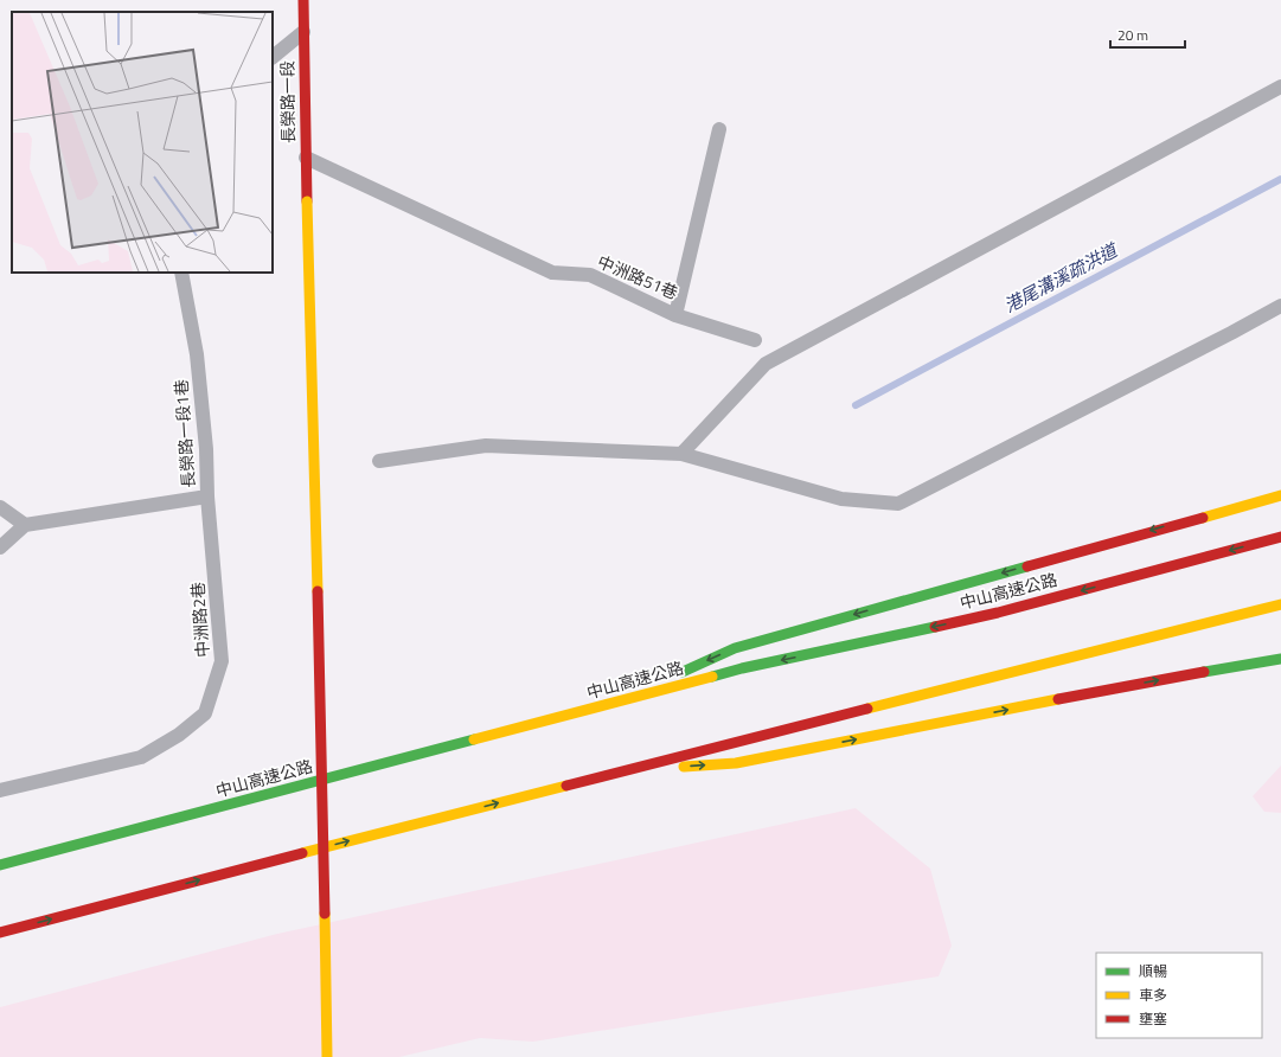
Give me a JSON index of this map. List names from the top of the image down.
{
  "streets": {
    "main road": ["長榮路一段", "中山高速公路"],
    "lane": ["中洲路51巷", "長榮路一段1巷", "中洲路2巷"]
  },
  "crossings": [
    ["長榮路一段", "中洲路51巷"],
    ["長榮路一段1巷", "中洲路2巷"]
  ],
  "water": ["港尾溝溪疏洪道"],
  "legend": ["順暢", "車多", "壅塞"],
  "scale_bar": "20 m"
}
